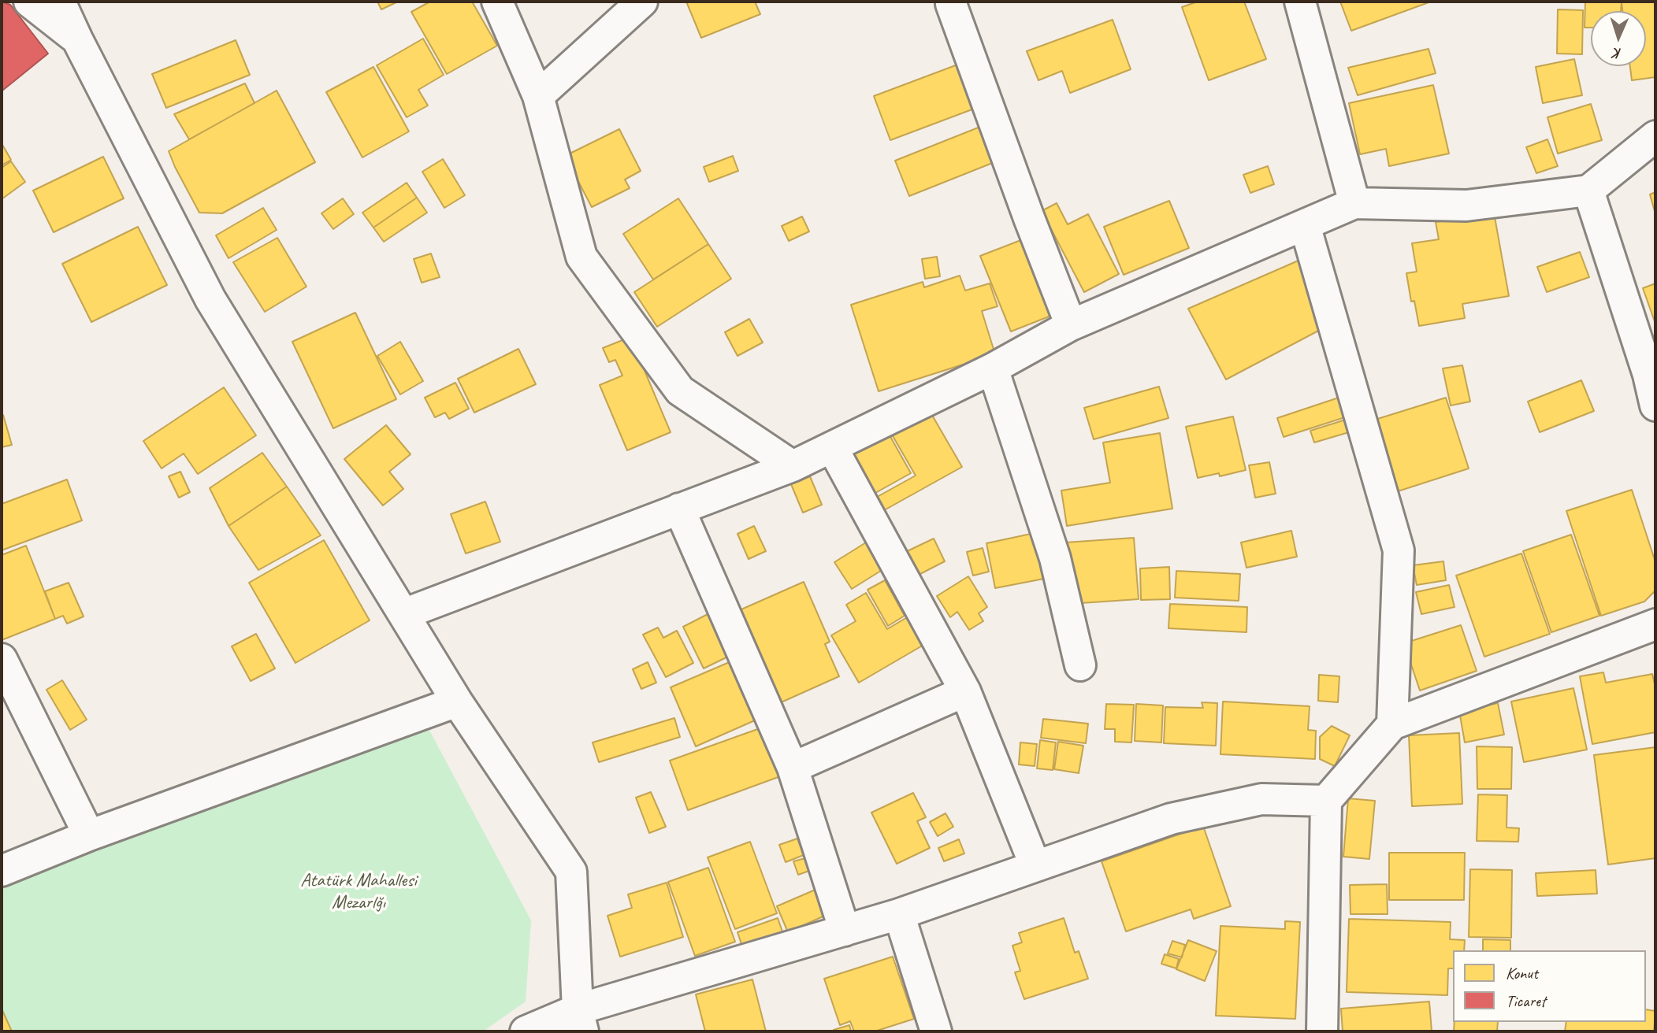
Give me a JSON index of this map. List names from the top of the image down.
{
  "parks": ["Atatürk Mahallesi Mezarlğı"],
  "legend": ["Konut", "Ticaret"],
  "north": "bottom"
}
